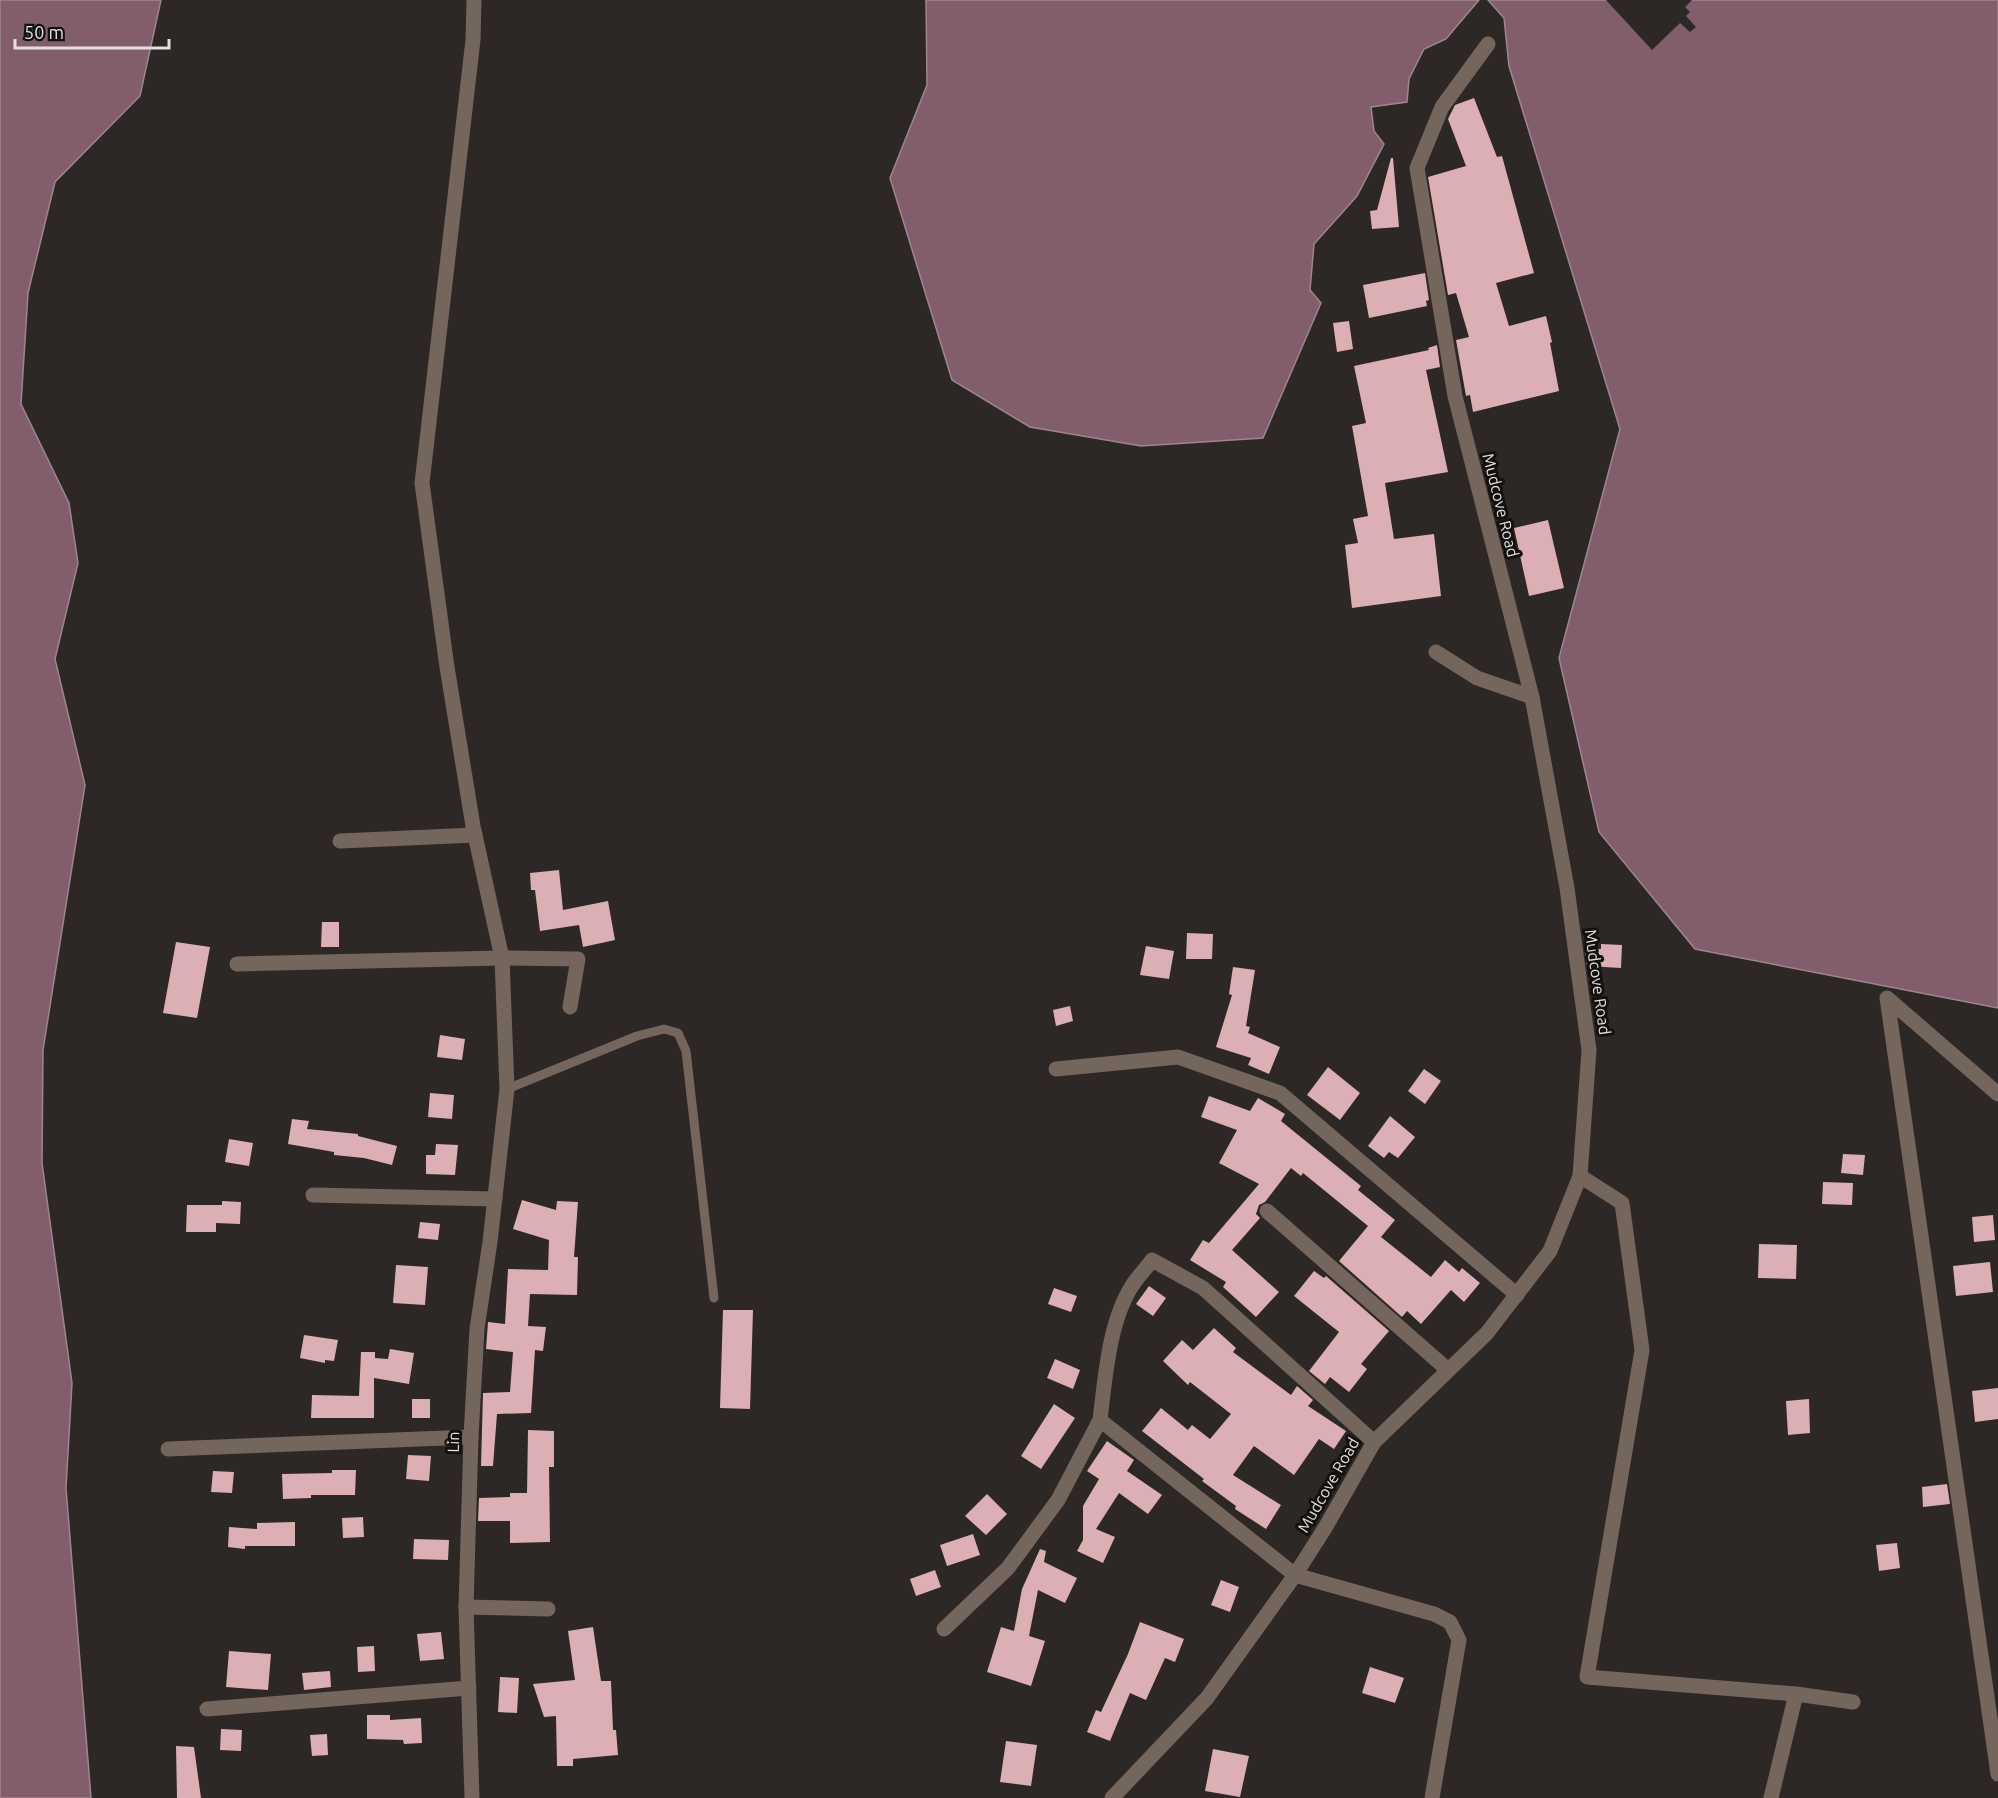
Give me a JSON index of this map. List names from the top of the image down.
{
  "streets": {
    "street": ["Mudcove Road", "Lin"]
  },
  "scale_bar": "50 m"
}
